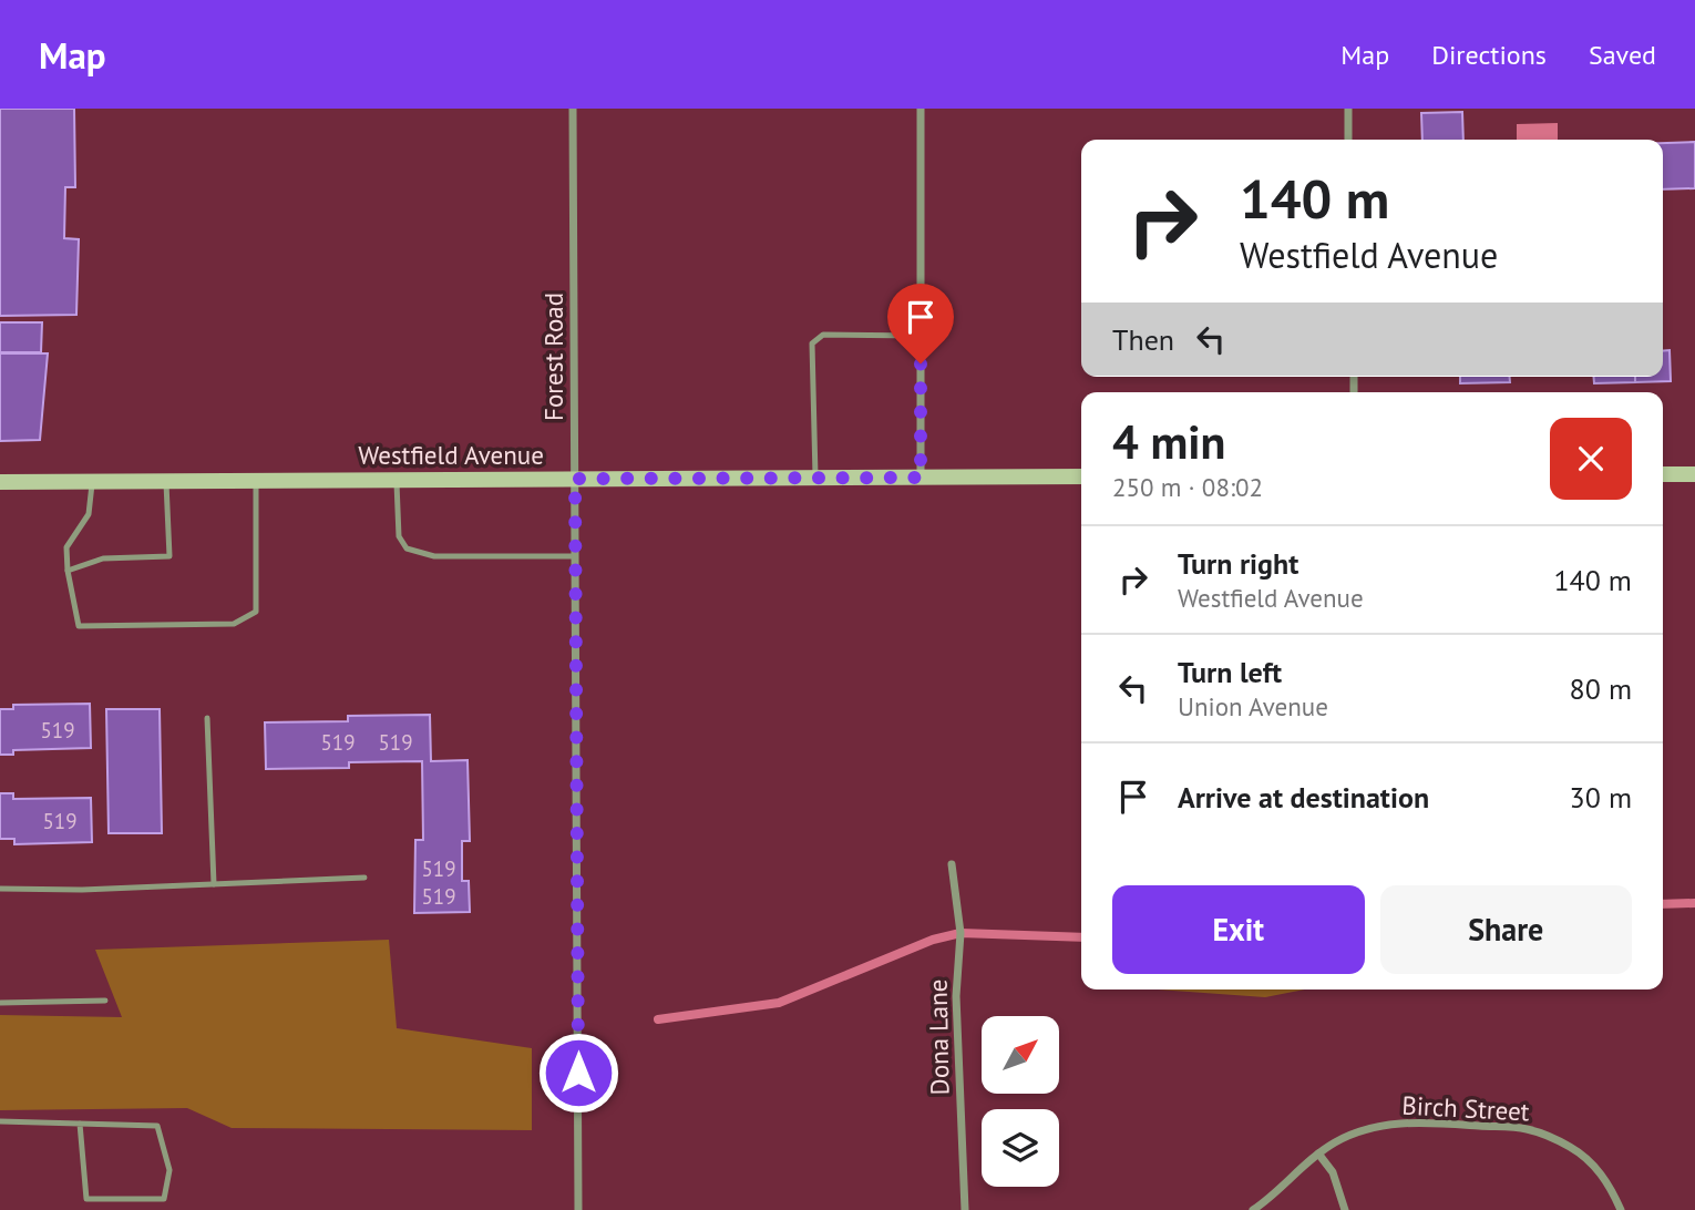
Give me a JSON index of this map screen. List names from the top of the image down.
{
  "streets": {
    "street": [
      "Forest Road",
      "Westfield Avenue",
      "Dona Lane",
      "Birch Street"
    ]
  },
  "crossings": [
    ["Forest Road", "Westfield Avenue"]
  ],
  "house_numbers": [
    "519",
    "519",
    "519",
    "519",
    "519",
    "519"
  ],
  "north": "top right",
  "page": {
    "header": "Map",
    "nav": ["Map", "Directions", "Saved"],
    "turn": ["140 m", "Westfield Avenue"],
    "then": "Then",
    "heading": ["4 min", "250 m · 08:02"],
    "list": [
      {
        "name": "Turn right",
        "note": "Westfield Avenue",
        "value": "140 m"
      },
      {
        "name": "Turn left",
        "note": "Union Avenue",
        "value": "80 m"
      },
      {
        "name": "Arrive at destination",
        "value": "30 m"
      }
    ],
    "buttons": ["Exit", "Share"]
  }
}
